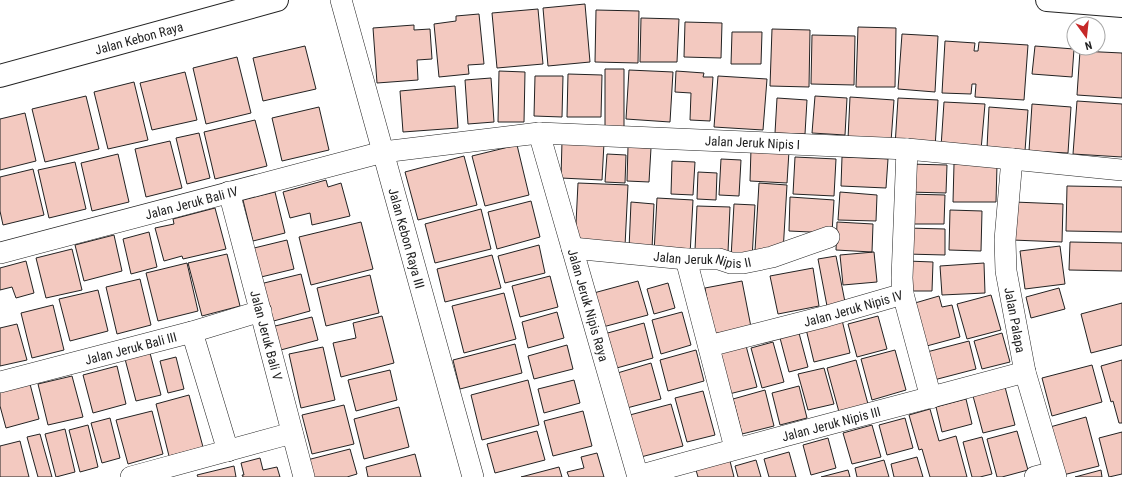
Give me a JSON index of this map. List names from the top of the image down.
{
  "streets": {
    "street": [
      "Jalan Kebon Raya",
      "Jalan Jeruk Nipis I",
      "Jalan Jeruk Bali IV",
      "Jalan Kebon Raya III",
      "Jalan Jeruk Nipis II",
      "Jalan Jeruk Nipis Raya",
      "Jalan Jeruk Nipis IV",
      "Jalan Palapa",
      "Jalan Jeruk Bali V",
      "Jalan Jeruk Bali III",
      "Jalan Jeruk Nipis III"
    ]
  },
  "crossings": [
    ["Jalan Jeruk Nipis I", "Jalan Jeruk Bali IV"],
    ["Jalan Jeruk Nipis I", "Jalan Kebon Raya III"],
    ["Jalan Jeruk Nipis I", "Jalan Jeruk Nipis Raya"],
    ["Jalan Jeruk Nipis I", "Jalan Jeruk Nipis IV"],
    ["Jalan Jeruk Nipis I", "Jalan Palapa"],
    ["Jalan Jeruk Bali IV", "Jalan Kebon Raya III"],
    ["Jalan Jeruk Bali IV", "Jalan Jeruk Bali V"],
    ["Jalan Jeruk Nipis II", "Jalan Jeruk Nipis Raya"],
    ["Jalan Jeruk Nipis Raya", "Jalan Jeruk Nipis III"],
    ["Jalan Palapa", "Jalan Jeruk Nipis III"],
    ["Jalan Jeruk Bali V", "Jalan Jeruk Bali III"]
  ],
  "north": "bottom"
}
